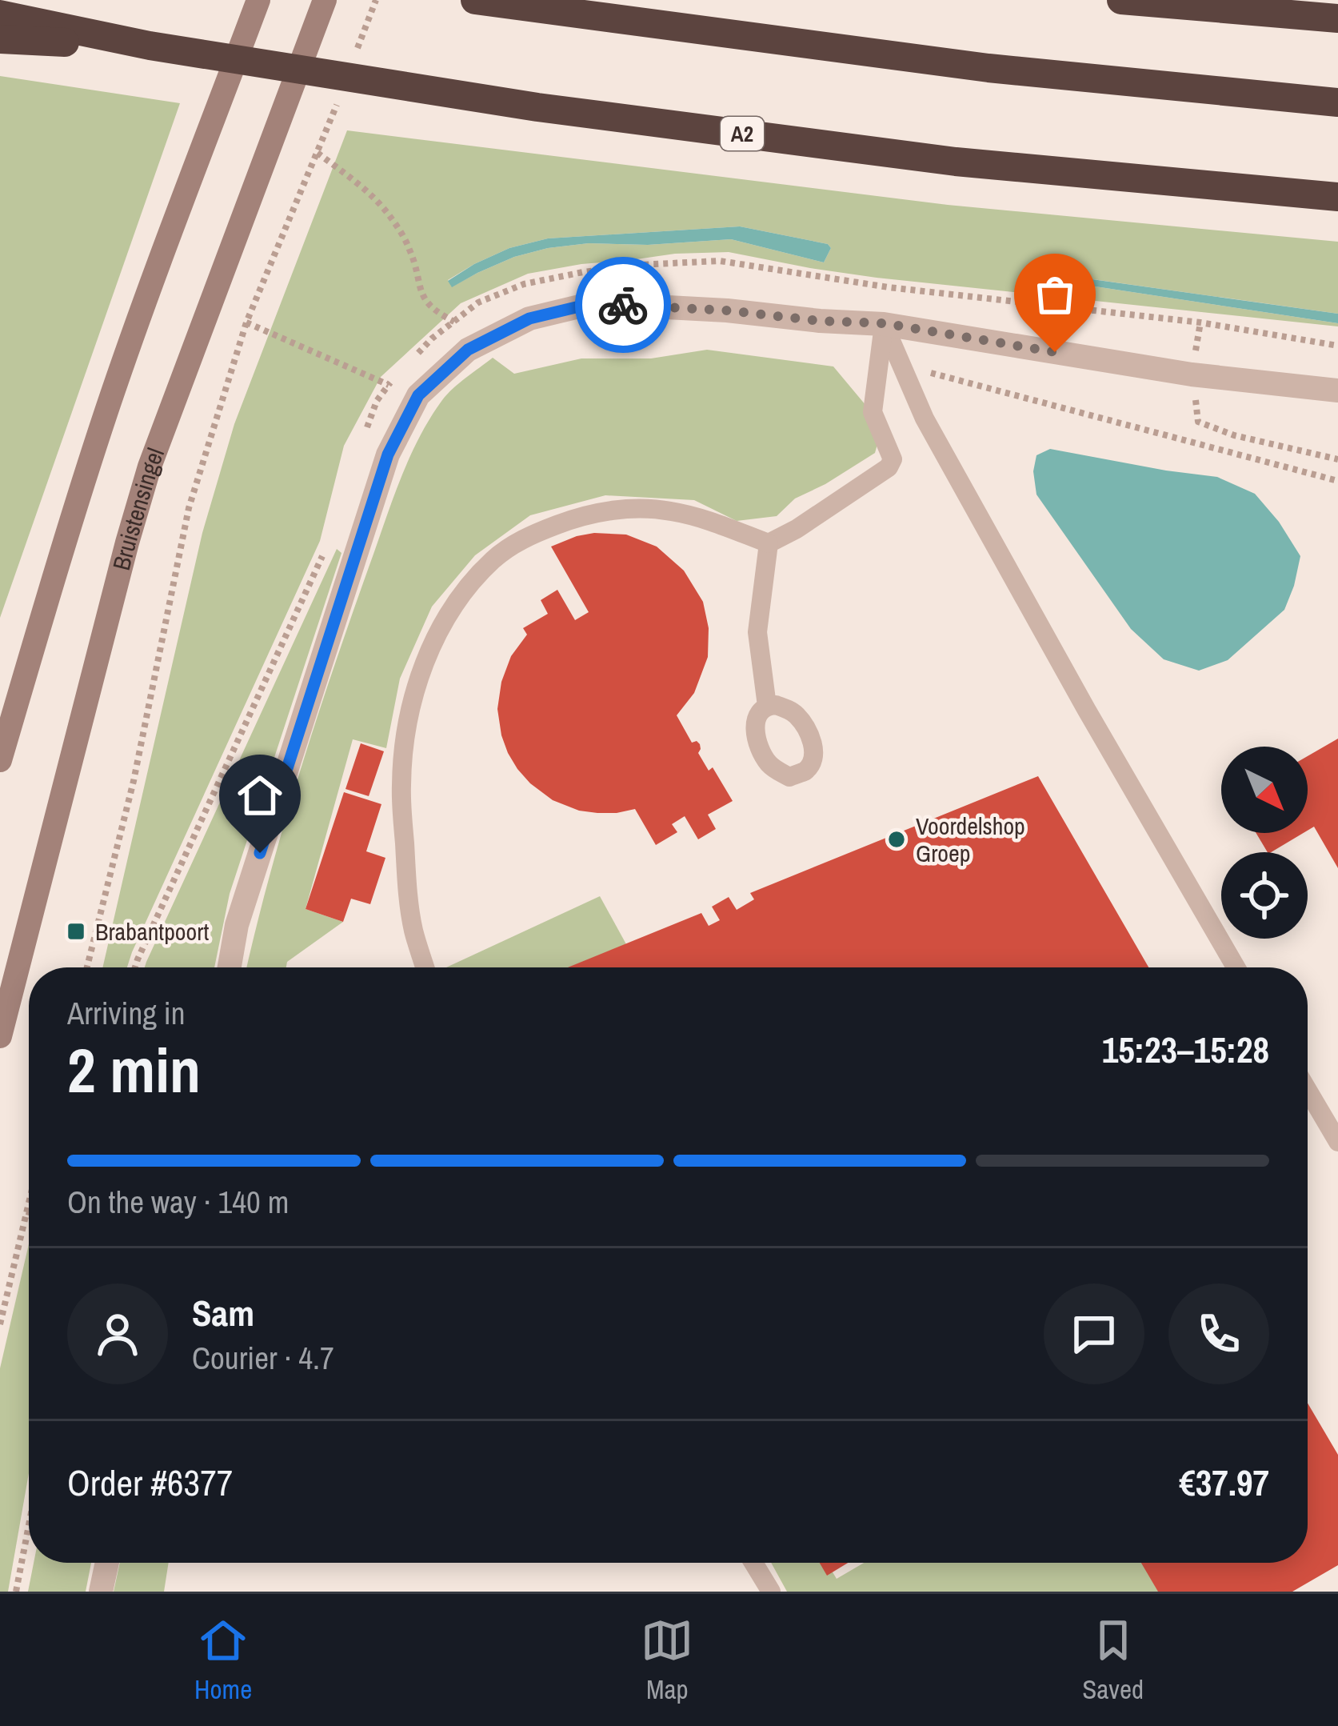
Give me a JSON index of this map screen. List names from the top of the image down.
{
  "streets": {
    "highway": ["A2"],
    "main road": ["Bruistensingel"]
  },
  "places": {
    "other": ["Voordelshop Groep"],
    "transit": ["Brabantpoort"]
  },
  "north": "bottom right",
  "page": {
    "heading": ["2 min", "Arriving in", "15:23–15:28"],
    "panel": [
      "Sam",
      "Courier · 4.7",
      "Order #6377",
      "€37.97"
    ],
    "bar": "On the way · 140 m",
    "tabs": ["Home", "Map", "Saved"]
  }
}
